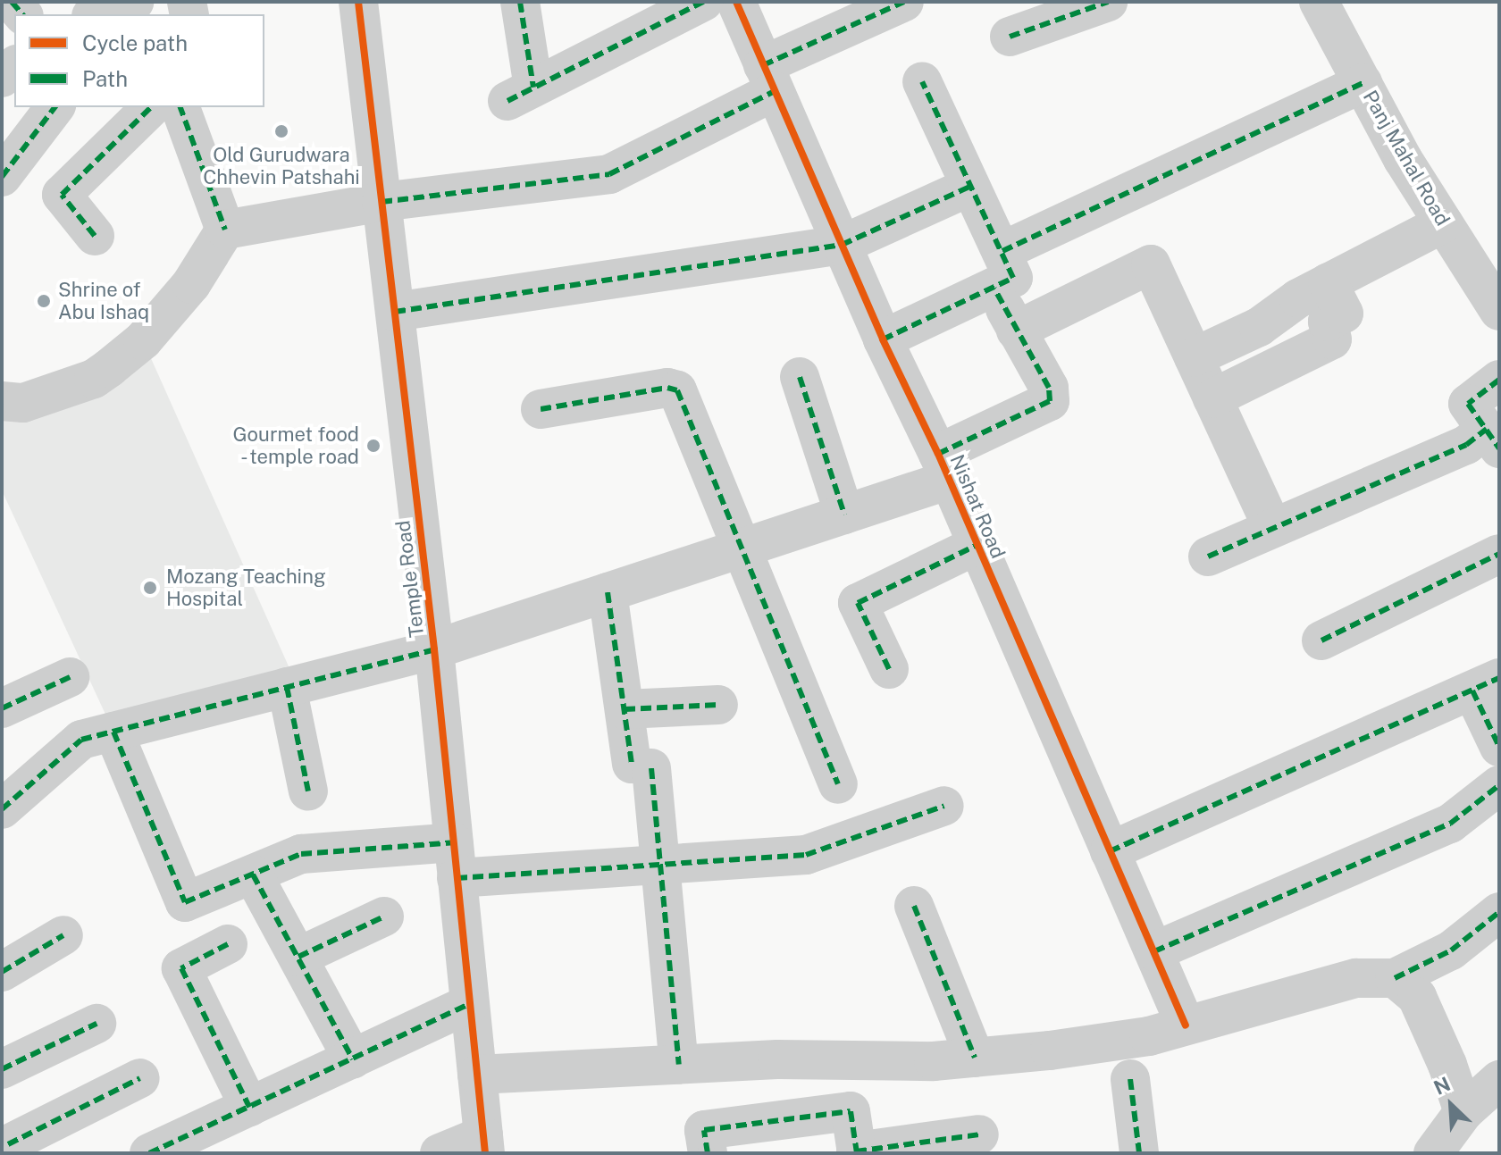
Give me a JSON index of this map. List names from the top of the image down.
{
  "streets": {
    "street": ["Panj Mahal Road", "Nishat Road", "Temple Road"]
  },
  "places": [
    "Old Gurudwara Chhevin Patshahi",
    "Shrine of Abu Ishaq",
    "Gourmet food - temple road",
    "Mozang Teaching Hospital"
  ],
  "legend": ["Cycle path", "Path"],
  "north": "top left"
}
